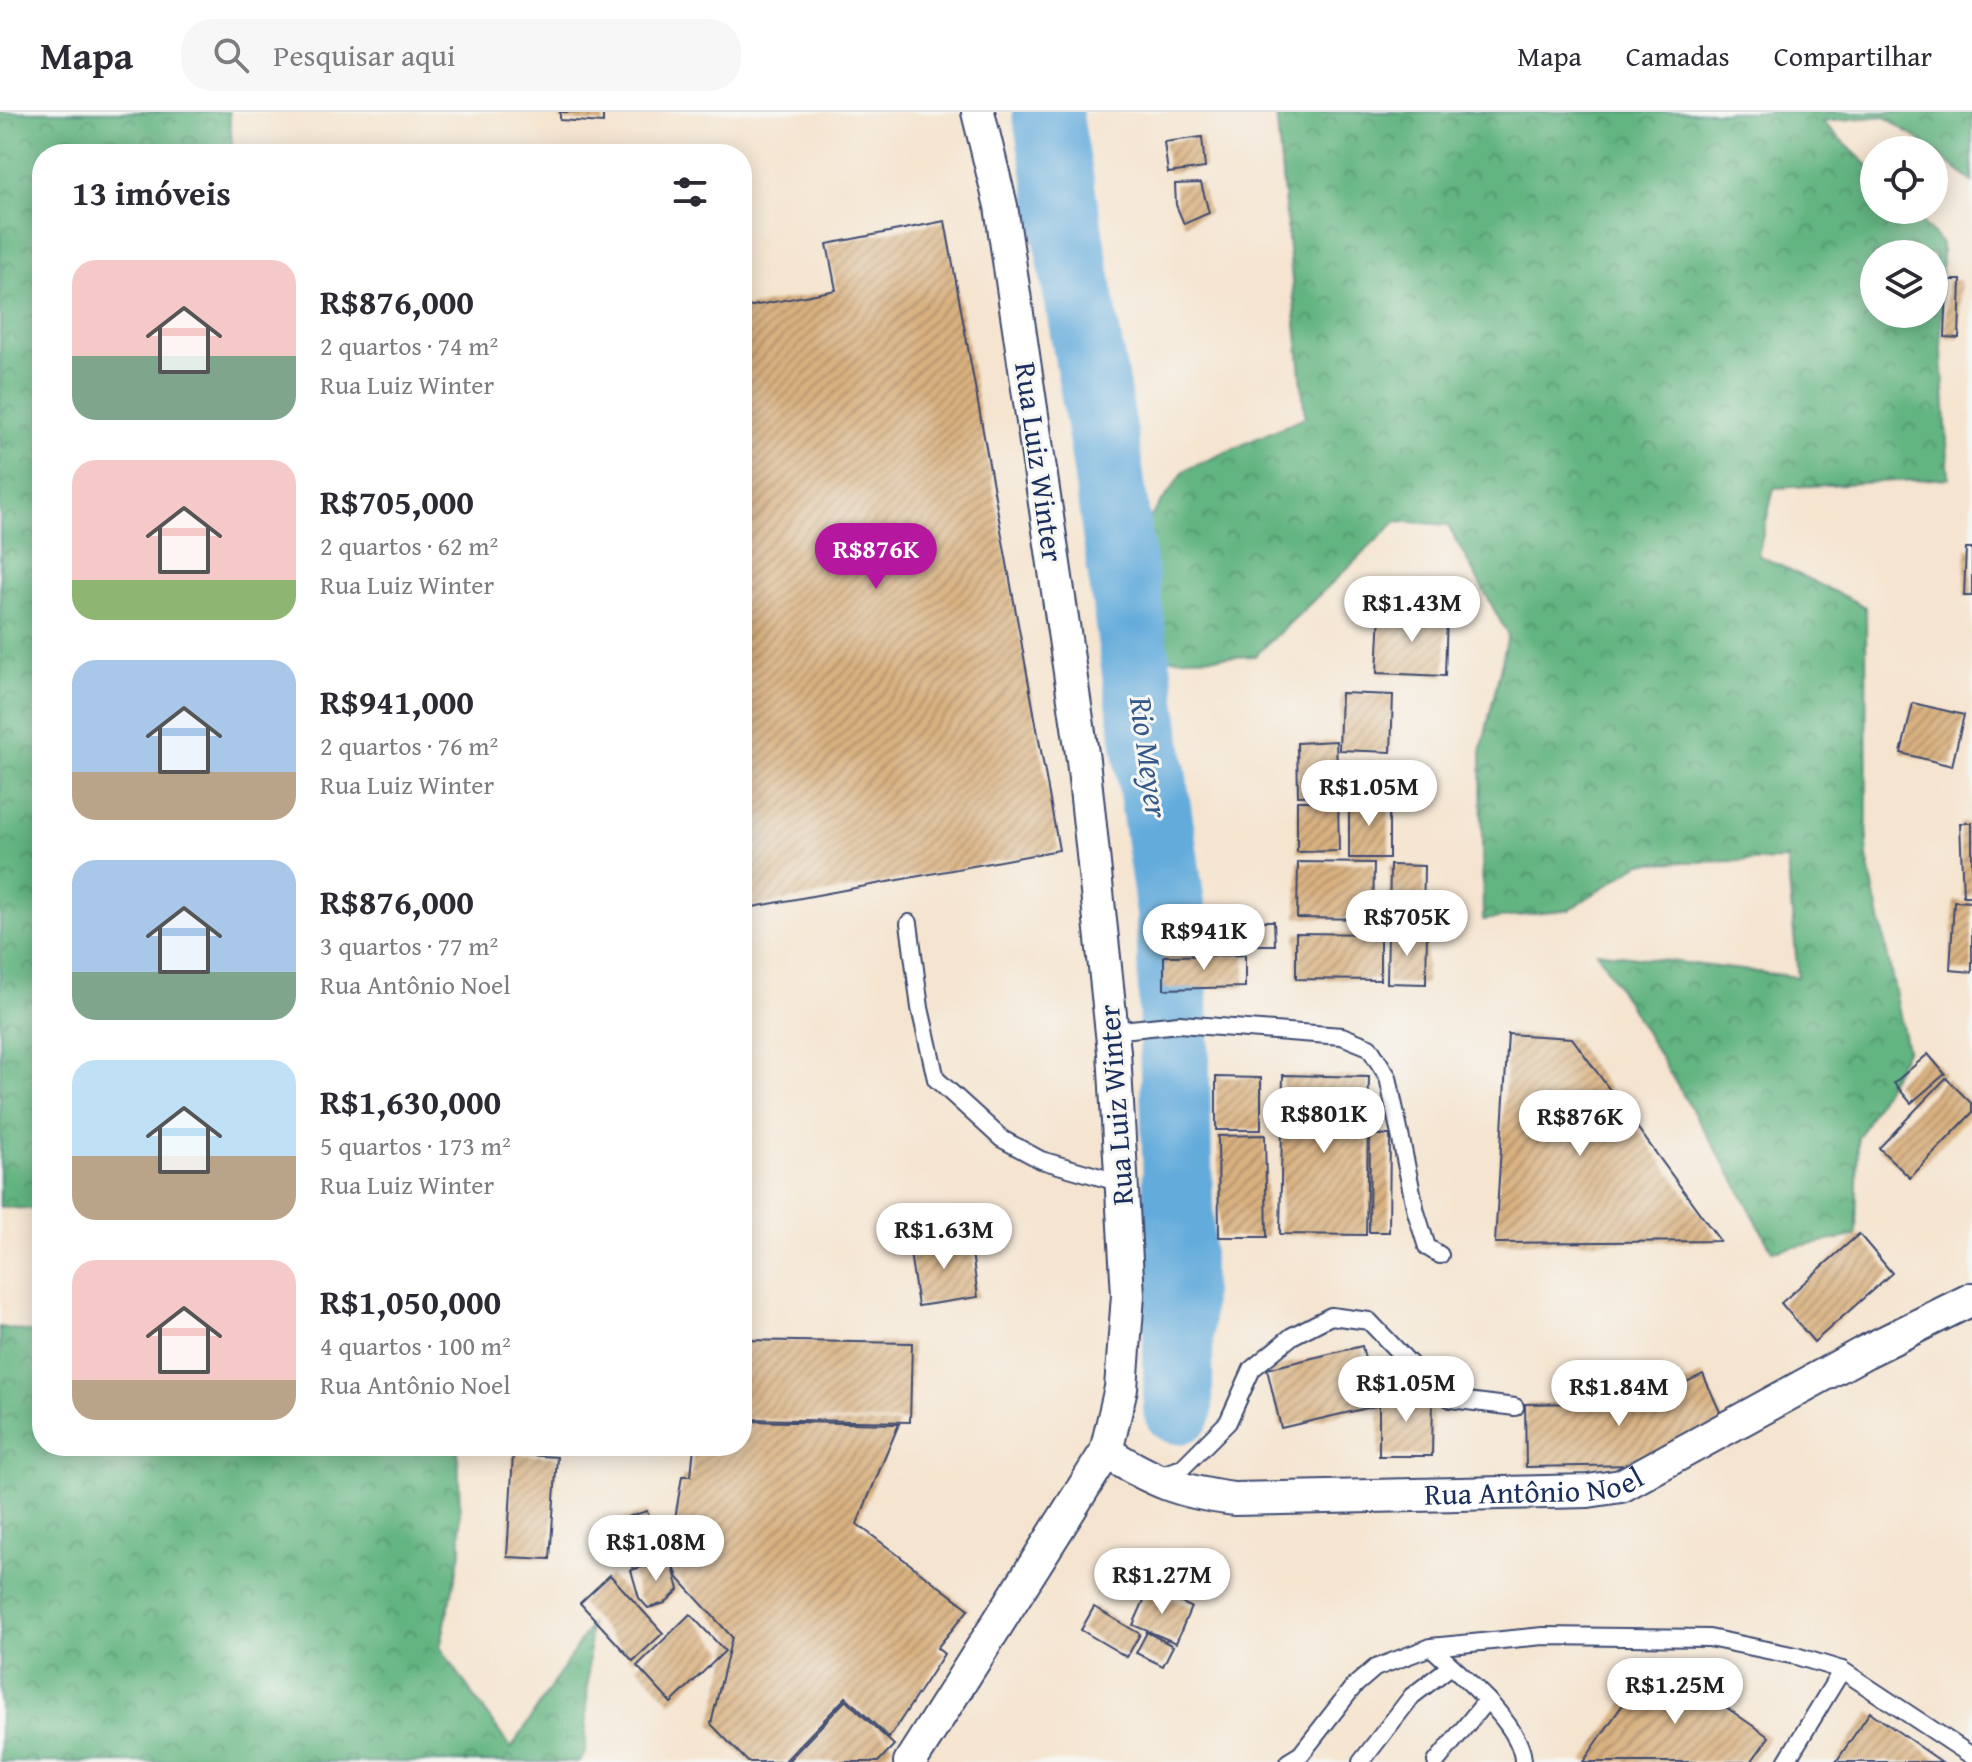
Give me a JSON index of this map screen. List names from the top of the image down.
{
  "streets": {
    "street": ["Rua Luiz Winter", "Rua Antônio Noel"]
  },
  "crossings": [
    ["Rua Luiz Winter", "Rua Antônio Noel"]
  ],
  "water": ["Rio Meyer"],
  "page": {
    "header": "Mapa",
    "search": "Pesquisar aqui",
    "nav": ["Mapa", "Camadas", "Compartilhar"],
    "heading": "13 imóveis",
    "list": [
      {
        "name": "R$876,000",
        "note": "2 quartos · 74 m² · Rua Luiz Winter"
      },
      {
        "name": "R$705,000",
        "note": "2 quartos · 62 m² · Rua Luiz Winter"
      },
      {
        "name": "R$941,000",
        "note": "2 quartos · 76 m² · Rua Luiz Winter"
      },
      {
        "name": "R$876,000",
        "note": "3 quartos · 77 m² · Rua Antônio Noel"
      },
      {
        "name": "R$1,630,000",
        "note": "5 quartos · 173 m² · Rua Luiz Winter"
      },
      {
        "name": "R$1,050,000",
        "note": "4 quartos · 100 m² · Rua Antônio Noel"
      }
    ],
    "price": [
      "R$876K",
      "R$1.43M",
      "R$1.05M",
      "R$705K",
      "R$941K",
      "R$801K",
      "R$876K",
      "R$1.63M",
      "R$1.05M",
      "R$1.84M",
      "R$1.08M",
      "R$1.27M",
      "R$1.25M"
    ]
  }
}
